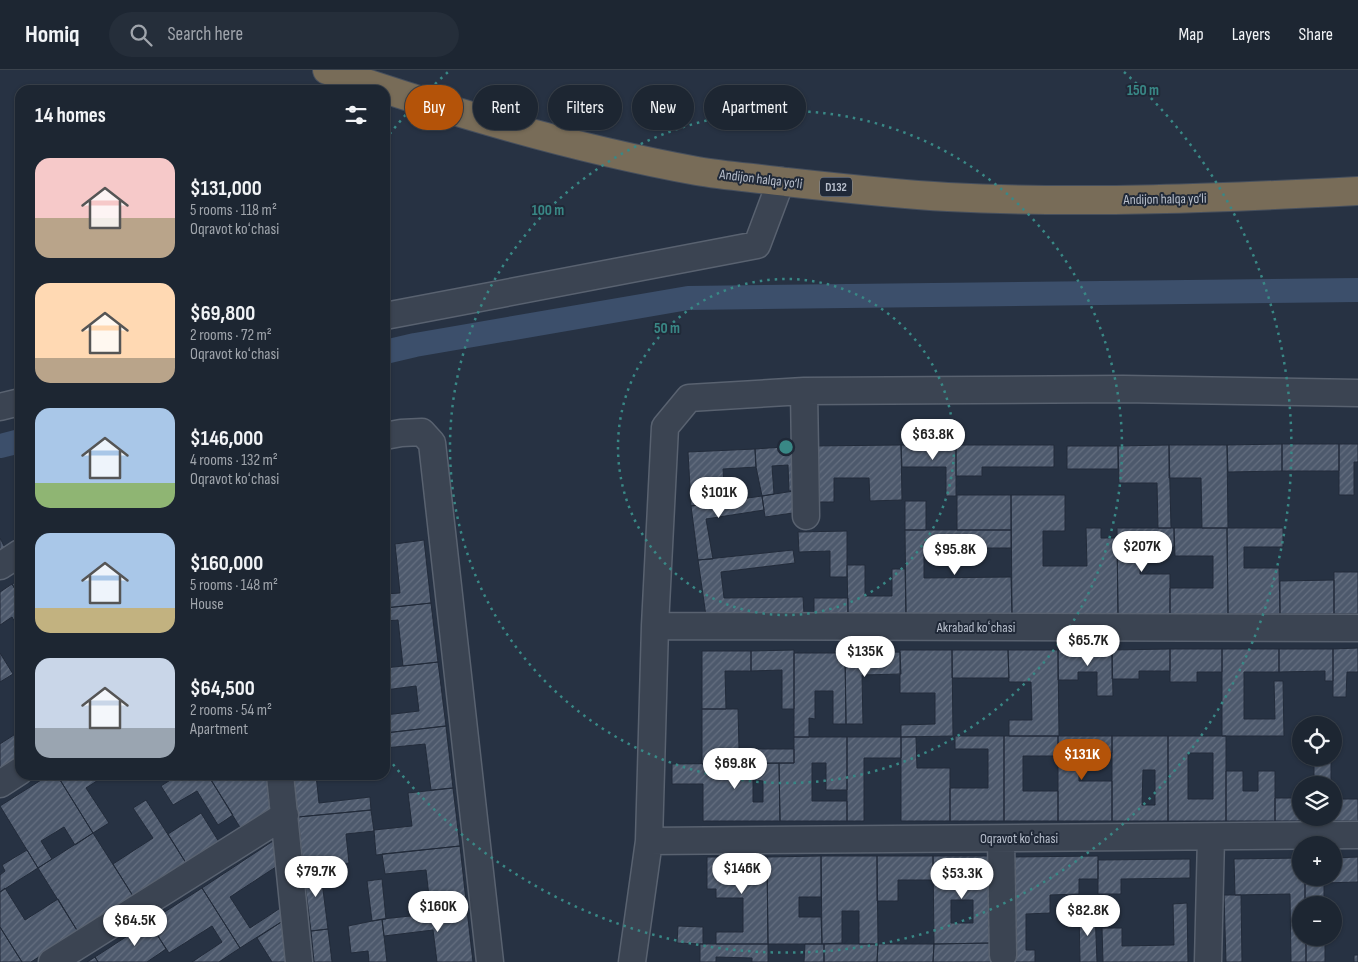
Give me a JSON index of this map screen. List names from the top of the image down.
{
  "streets": {
    "highway": ["Andijon halqa yo‘li", "D132"],
    "street": ["Akrabad koʻchasi", "Oqravot koʻchasi"]
  },
  "page": {
    "header": "Homiq",
    "search": "Search here",
    "nav": ["Map", "Layers", "Share"],
    "chip": [
      "Buy",
      "Rent",
      "Filters",
      "New",
      "Apartment"
    ],
    "heading": "14 homes",
    "list": [
      {
        "name": "$131,000",
        "note": "5 rooms · 118 m² · Oqravot koʻchasi"
      },
      {
        "name": "$69,800",
        "note": "2 rooms · 72 m² · Oqravot koʻchasi"
      },
      {
        "name": "$146,000",
        "note": "4 rooms · 132 m² · Oqravot koʻchasi"
      },
      {
        "name": "$160,000",
        "note": "5 rooms · 148 m² · House"
      },
      {
        "name": "$64,500",
        "note": "2 rooms · 54 m² · Apartment"
      }
    ],
    "price": [
      "$63.8K",
      "$101K",
      "$207K",
      "$95.8K",
      "$65.7K",
      "$135K",
      "$131K",
      "$69.8K",
      "$146K",
      "$79.7K",
      "$53.3K",
      "$160K",
      "$82.8K",
      "$64.5K"
    ],
    "map_buttons": ["+", "−"]
  },
  "rings": ["150 m", "100 m", "50 m"]
}
